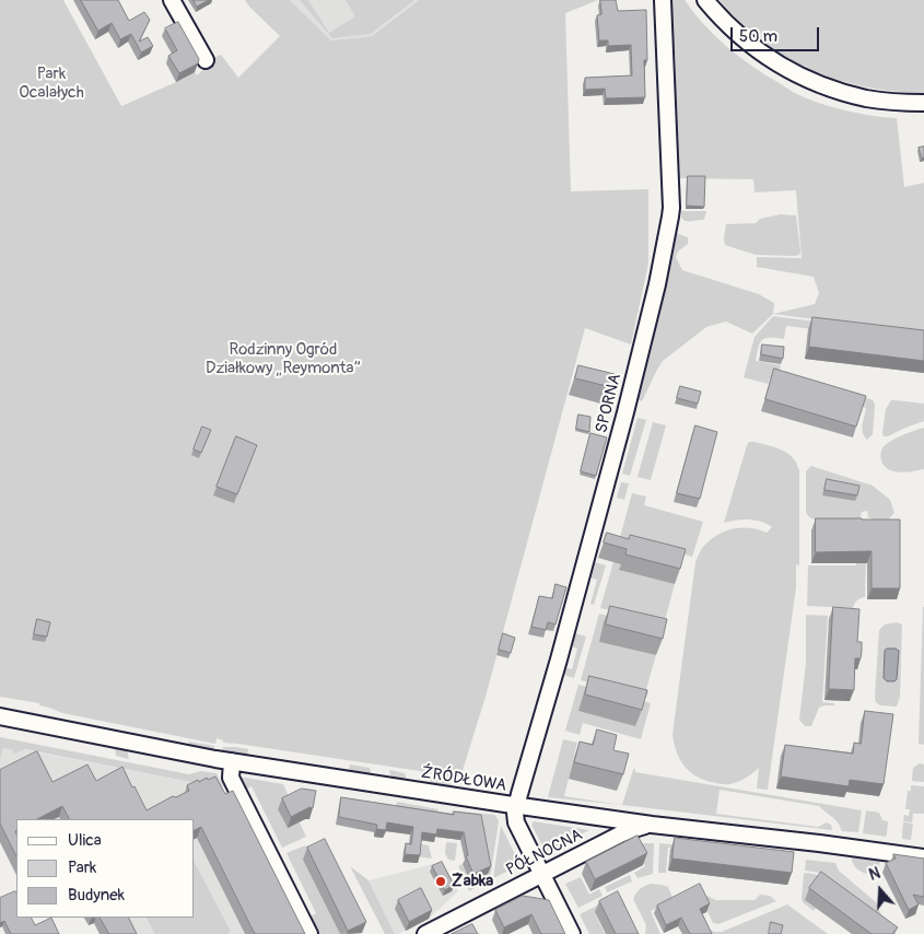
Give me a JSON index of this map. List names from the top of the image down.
{
  "streets": {
    "street": ["SPORNA", "ŹRÓDŁOWA", "PÓŁNOCNA"]
  },
  "crossings": [
    ["SPORNA", "ŹRÓDŁOWA"],
    ["ŹRÓDŁOWA", "PÓŁNOCNA"]
  ],
  "parks": ["Park Ocalałych", "Rodzinny Ogród Działkowy „Reymonta”"],
  "places": ["Żabka"],
  "legend": ["Ulica", "Park", "Budynek"],
  "scale_bar": "50 m",
  "north": "top"
}
